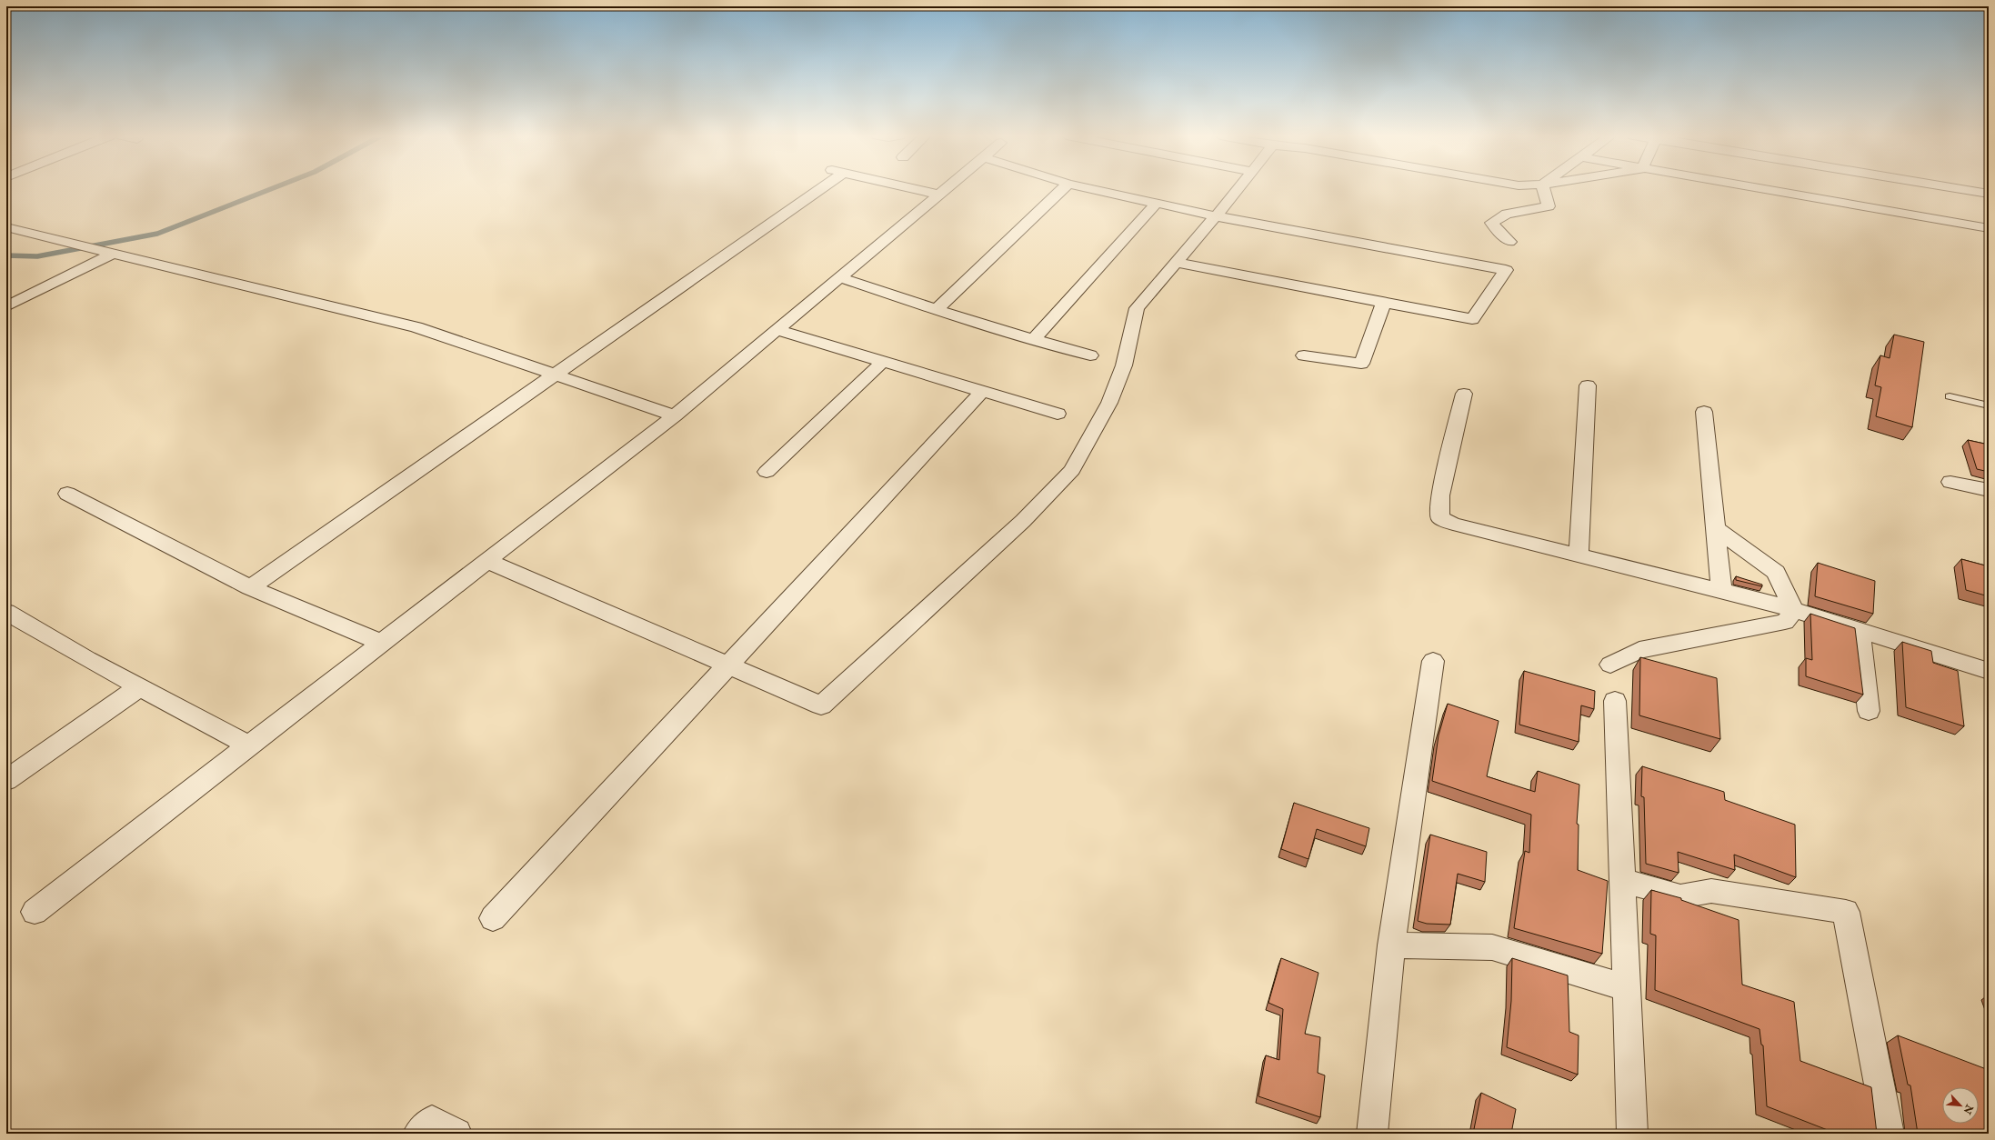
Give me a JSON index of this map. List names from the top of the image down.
{
  "north": "bottom right"
}
